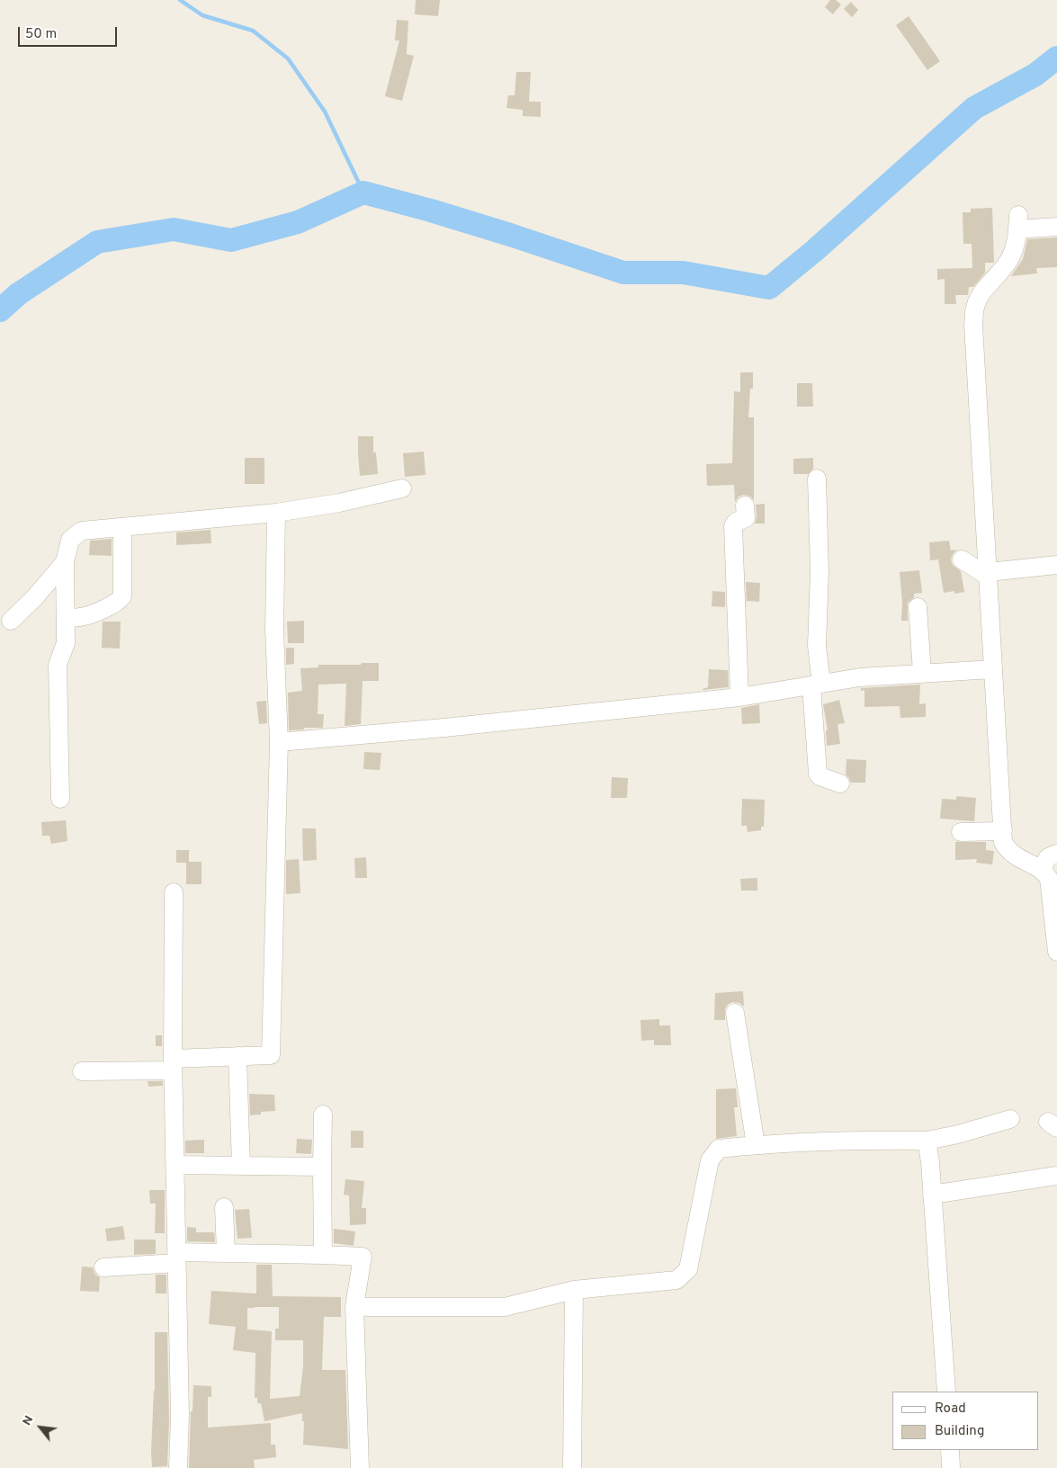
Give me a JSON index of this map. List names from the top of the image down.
{
  "legend": ["Road", "Building"],
  "scale_bar": "50 m",
  "north": "top left"
}
